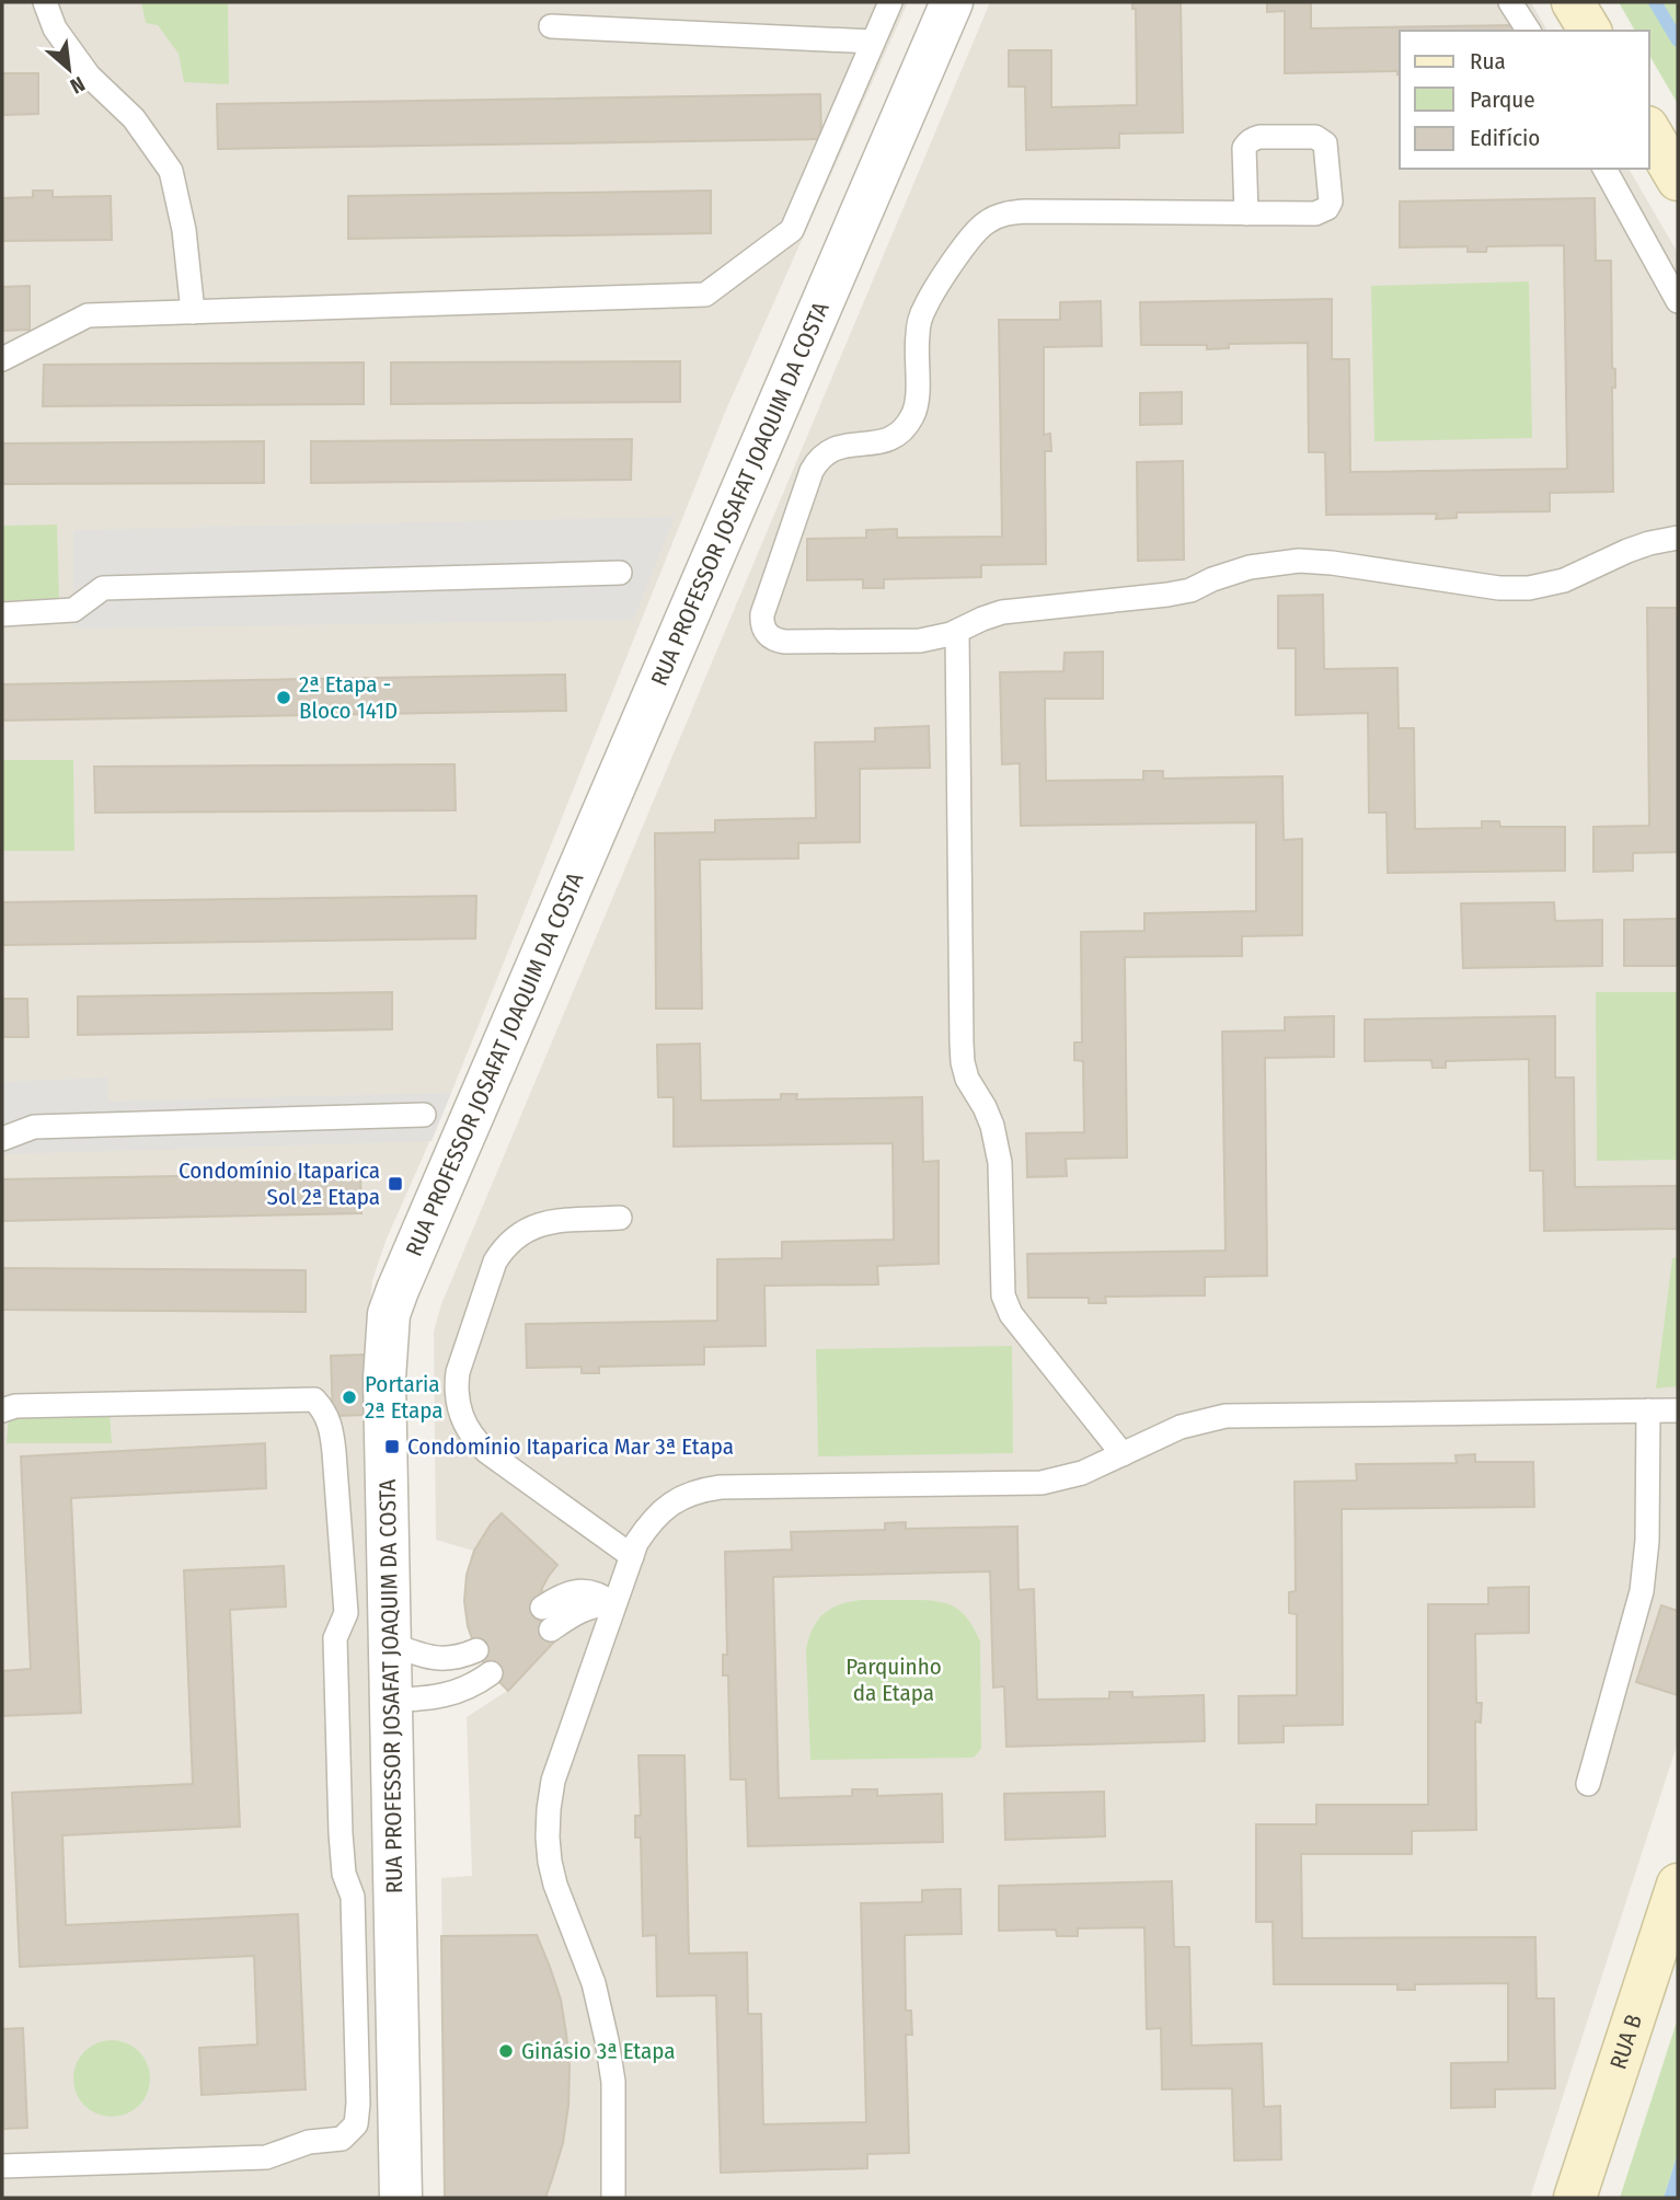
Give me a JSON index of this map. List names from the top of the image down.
{
  "streets": {
    "main road": ["RUA B"],
    "street": ["RUA PROFESSOR JOSAFAT JOAQUIM DA COSTA"]
  },
  "parks": ["Parquinho da Etapa"],
  "places": {
    "other": ["2ª Etapa - Bloco 141D", "Portaria 2ª Etapa", "Ginásio 3ª Etapa"],
    "transit": ["Condomínio Itaparica Sol 2ª Etapa", "Condomínio Itaparica Mar 3ª Etapa"]
  },
  "legend": ["Rua", "Parque", "Edifício"],
  "north": "bottom right"
}
